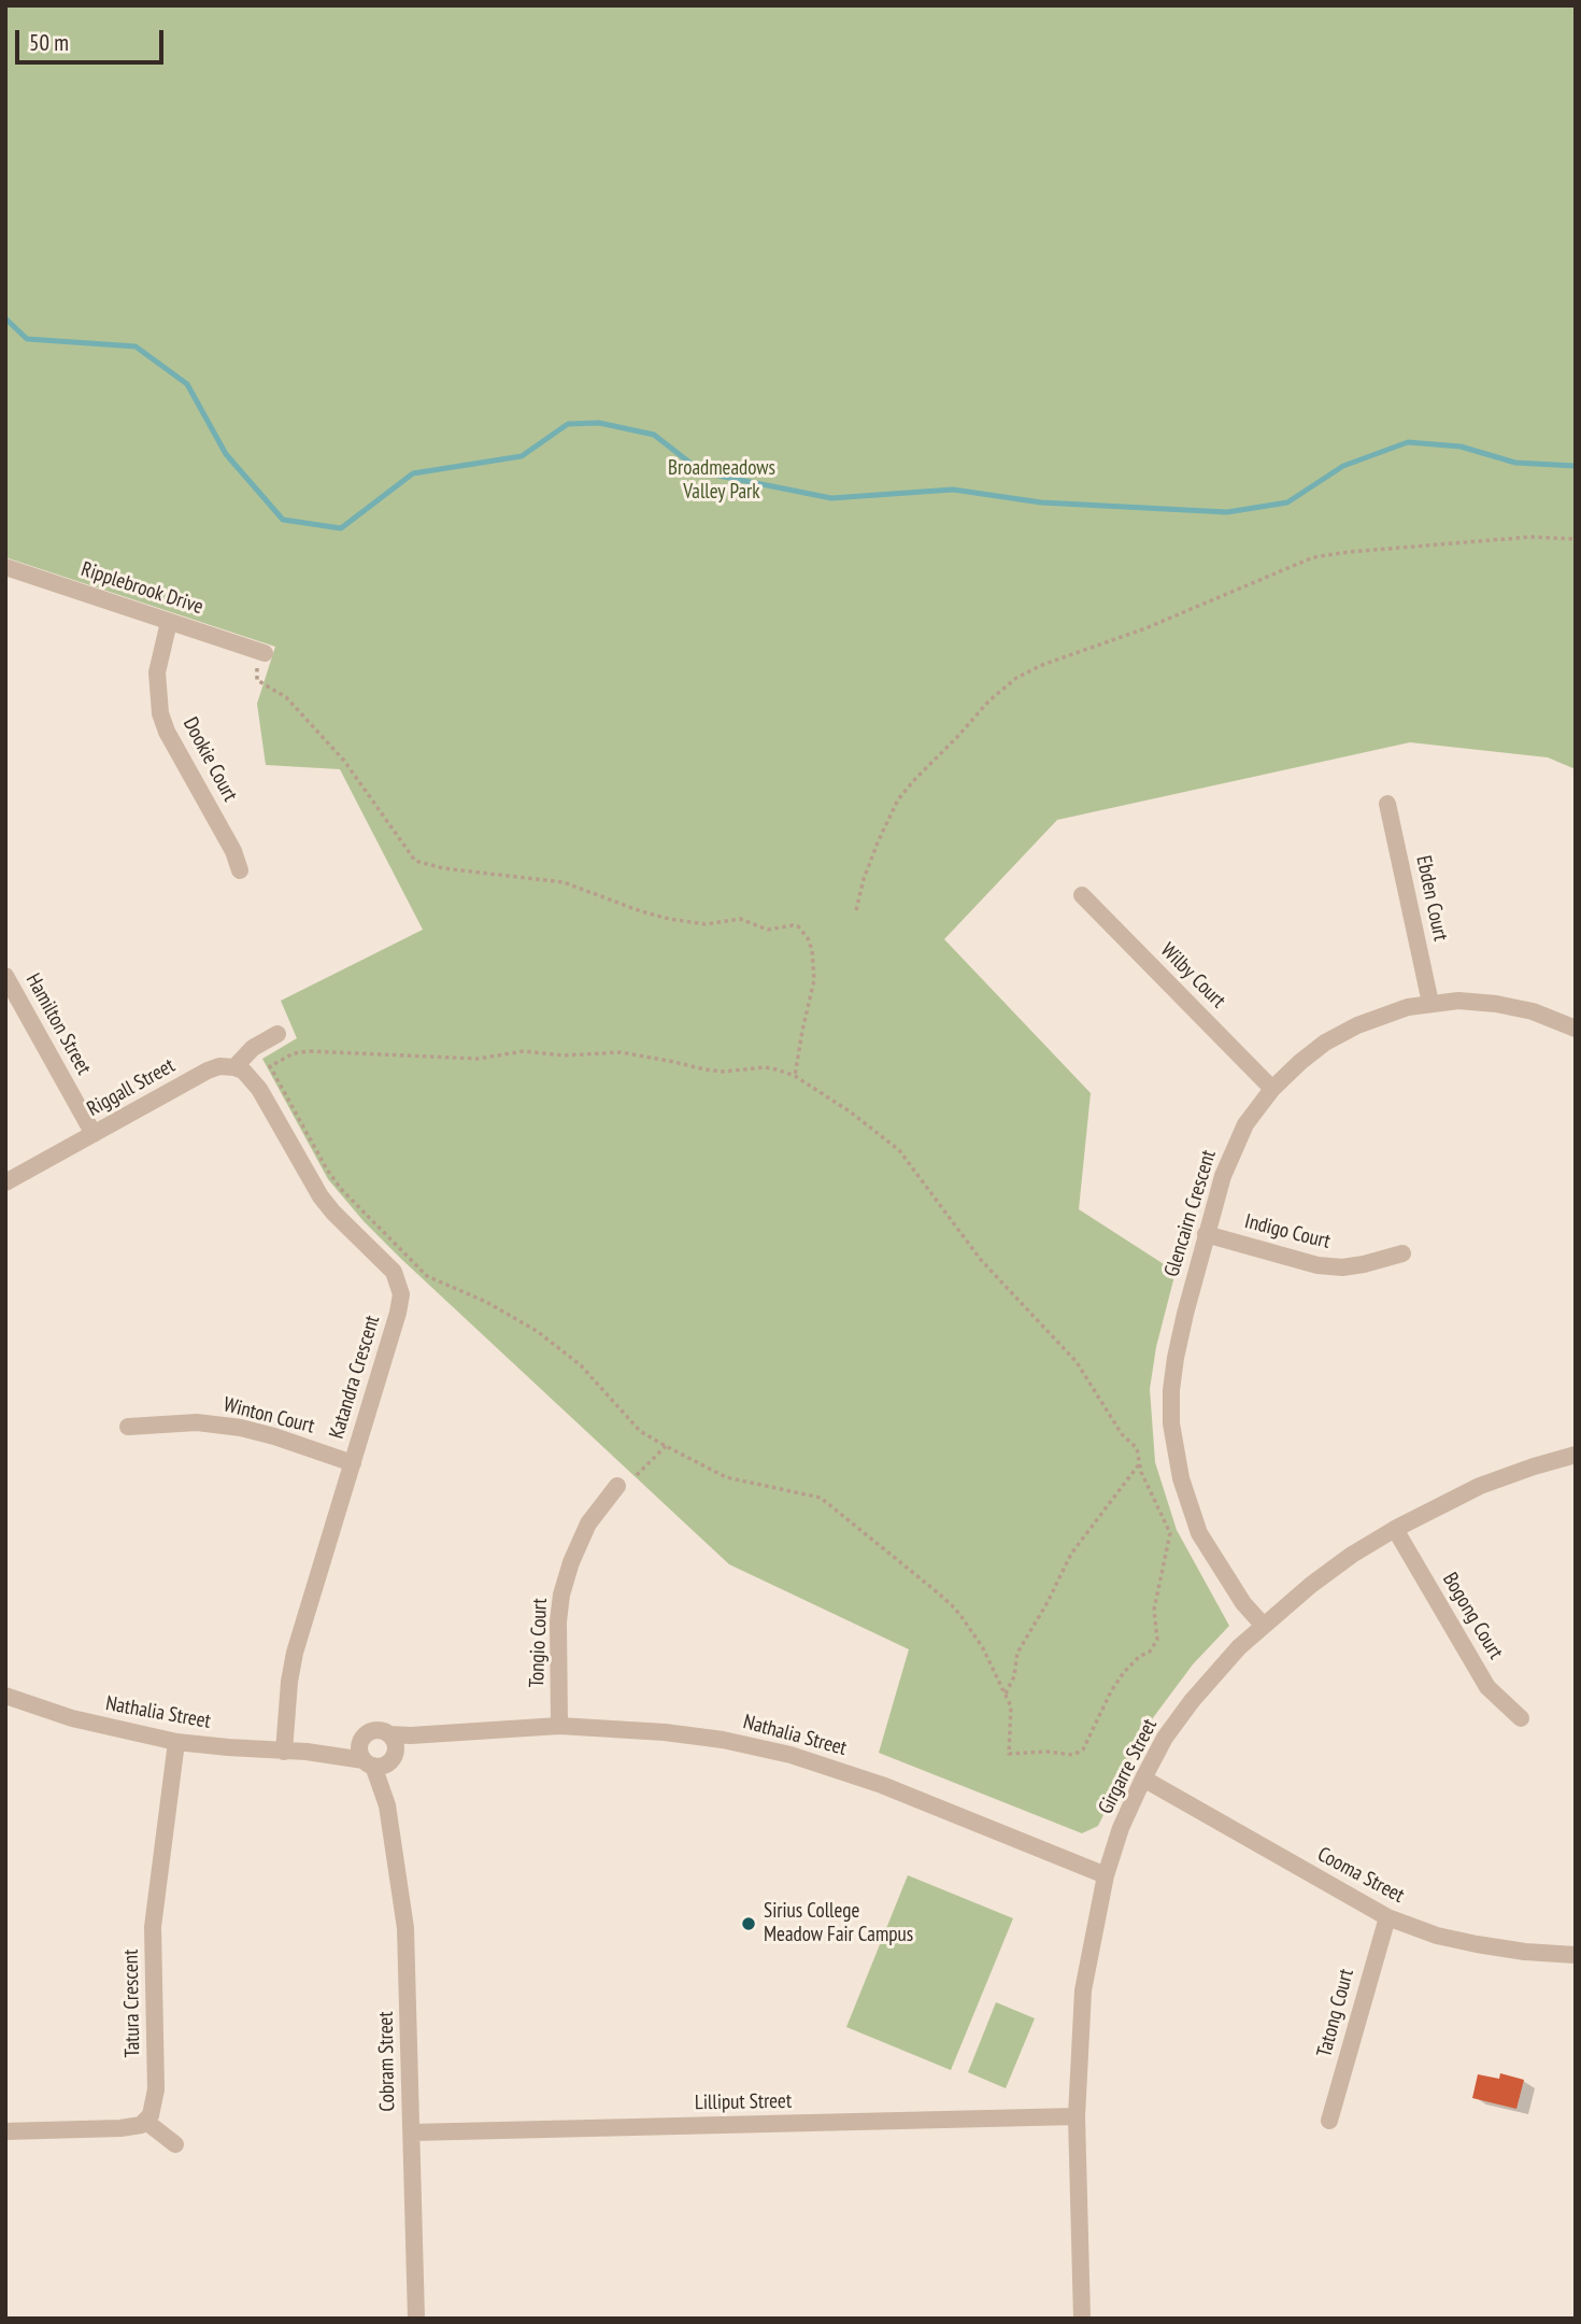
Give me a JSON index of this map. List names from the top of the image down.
{
  "streets": {
    "street": [
      "Ripplebrook Drive",
      "Dookie Court",
      "Ebden Court",
      "Wilby Court",
      "Hamilton Street",
      "Riggall Street",
      "Glencairn Crescent",
      "Indigo Court",
      "Katandra Crescent",
      "Winton Court",
      "Bogong Court",
      "Tongio Court",
      "Nathalia Street",
      "Girgarre Street",
      "Cooma Street",
      "Tatura Crescent",
      "Tatong Court",
      "Cobram Street",
      "Lilliput Street"
    ]
  },
  "crossings": [
    ["Ripplebrook Drive", "Dookie Court"],
    ["Ebden Court", "Glencairn Crescent"],
    ["Wilby Court", "Glencairn Crescent"],
    ["Hamilton Street", "Riggall Street"],
    ["Riggall Street", "Katandra Crescent"],
    ["Glencairn Crescent", "Indigo Court"],
    ["Glencairn Crescent", "Girgarre Street"],
    ["Katandra Crescent", "Winton Court"],
    ["Katandra Crescent", "Nathalia Street"],
    ["Bogong Court", "Girgarre Street"],
    ["Tongio Court", "Nathalia Street"],
    ["Nathalia Street", "Girgarre Street"],
    ["Nathalia Street", "Tatura Crescent"],
    ["Nathalia Street", "Cobram Street"],
    ["Girgarre Street", "Cooma Street"],
    ["Girgarre Street", "Lilliput Street"],
    ["Cooma Street", "Tatong Court"],
    ["Cobram Street", "Lilliput Street"]
  ],
  "parks": ["Broadmeadows Valley Park"],
  "places": ["Sirius College Meadow Fair Campus"],
  "scale_bar": "50 m"
}
